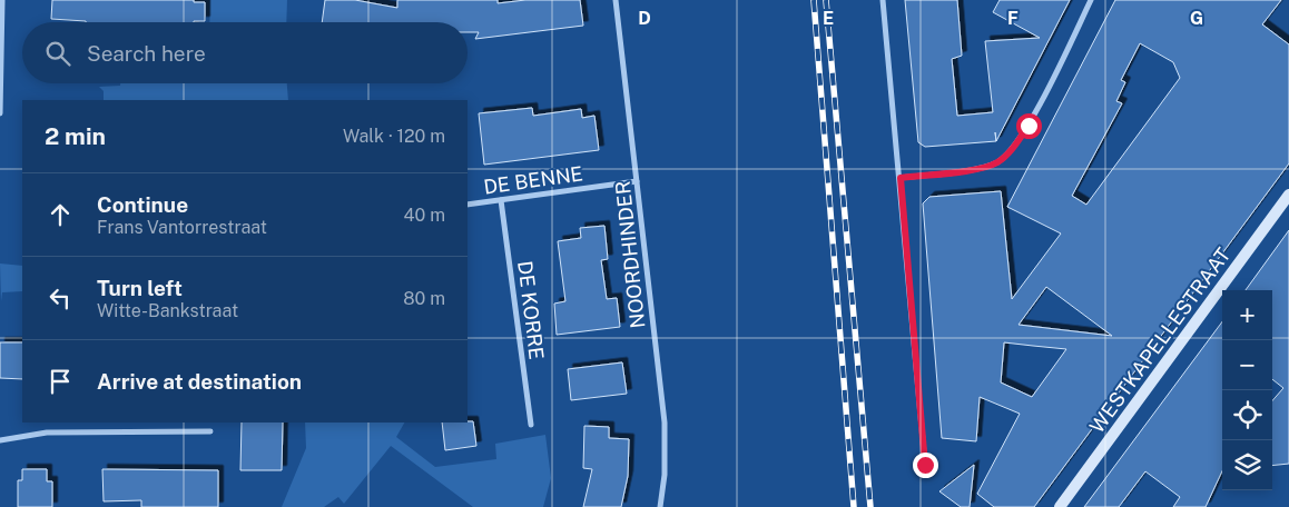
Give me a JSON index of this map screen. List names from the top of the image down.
{
  "streets": {
    "street": [
      "DE BENNE",
      "NOORDHINDER",
      "DE KORRE",
      "WESTKAPELLESTRAAT"
    ]
  },
  "crossings": [
    ["DE BENNE", "NOORDHINDER"],
    ["DE BENNE", "DE KORRE"]
  ],
  "page": {
    "search": "Search here",
    "heading": ["2 min", "Walk · 120 m"],
    "list": [
      ["Continue", "Frans Vantorrestraat", "40 m"],
      ["Turn left", "Witte-Bankstraat", "80 m"],
      "Arrive at destination"
    ],
    "map_buttons": ["+", "−"]
  },
  "grid": {
    "columns": [
      "D",
      "E",
      "F",
      "G"
    ]
  }
}
